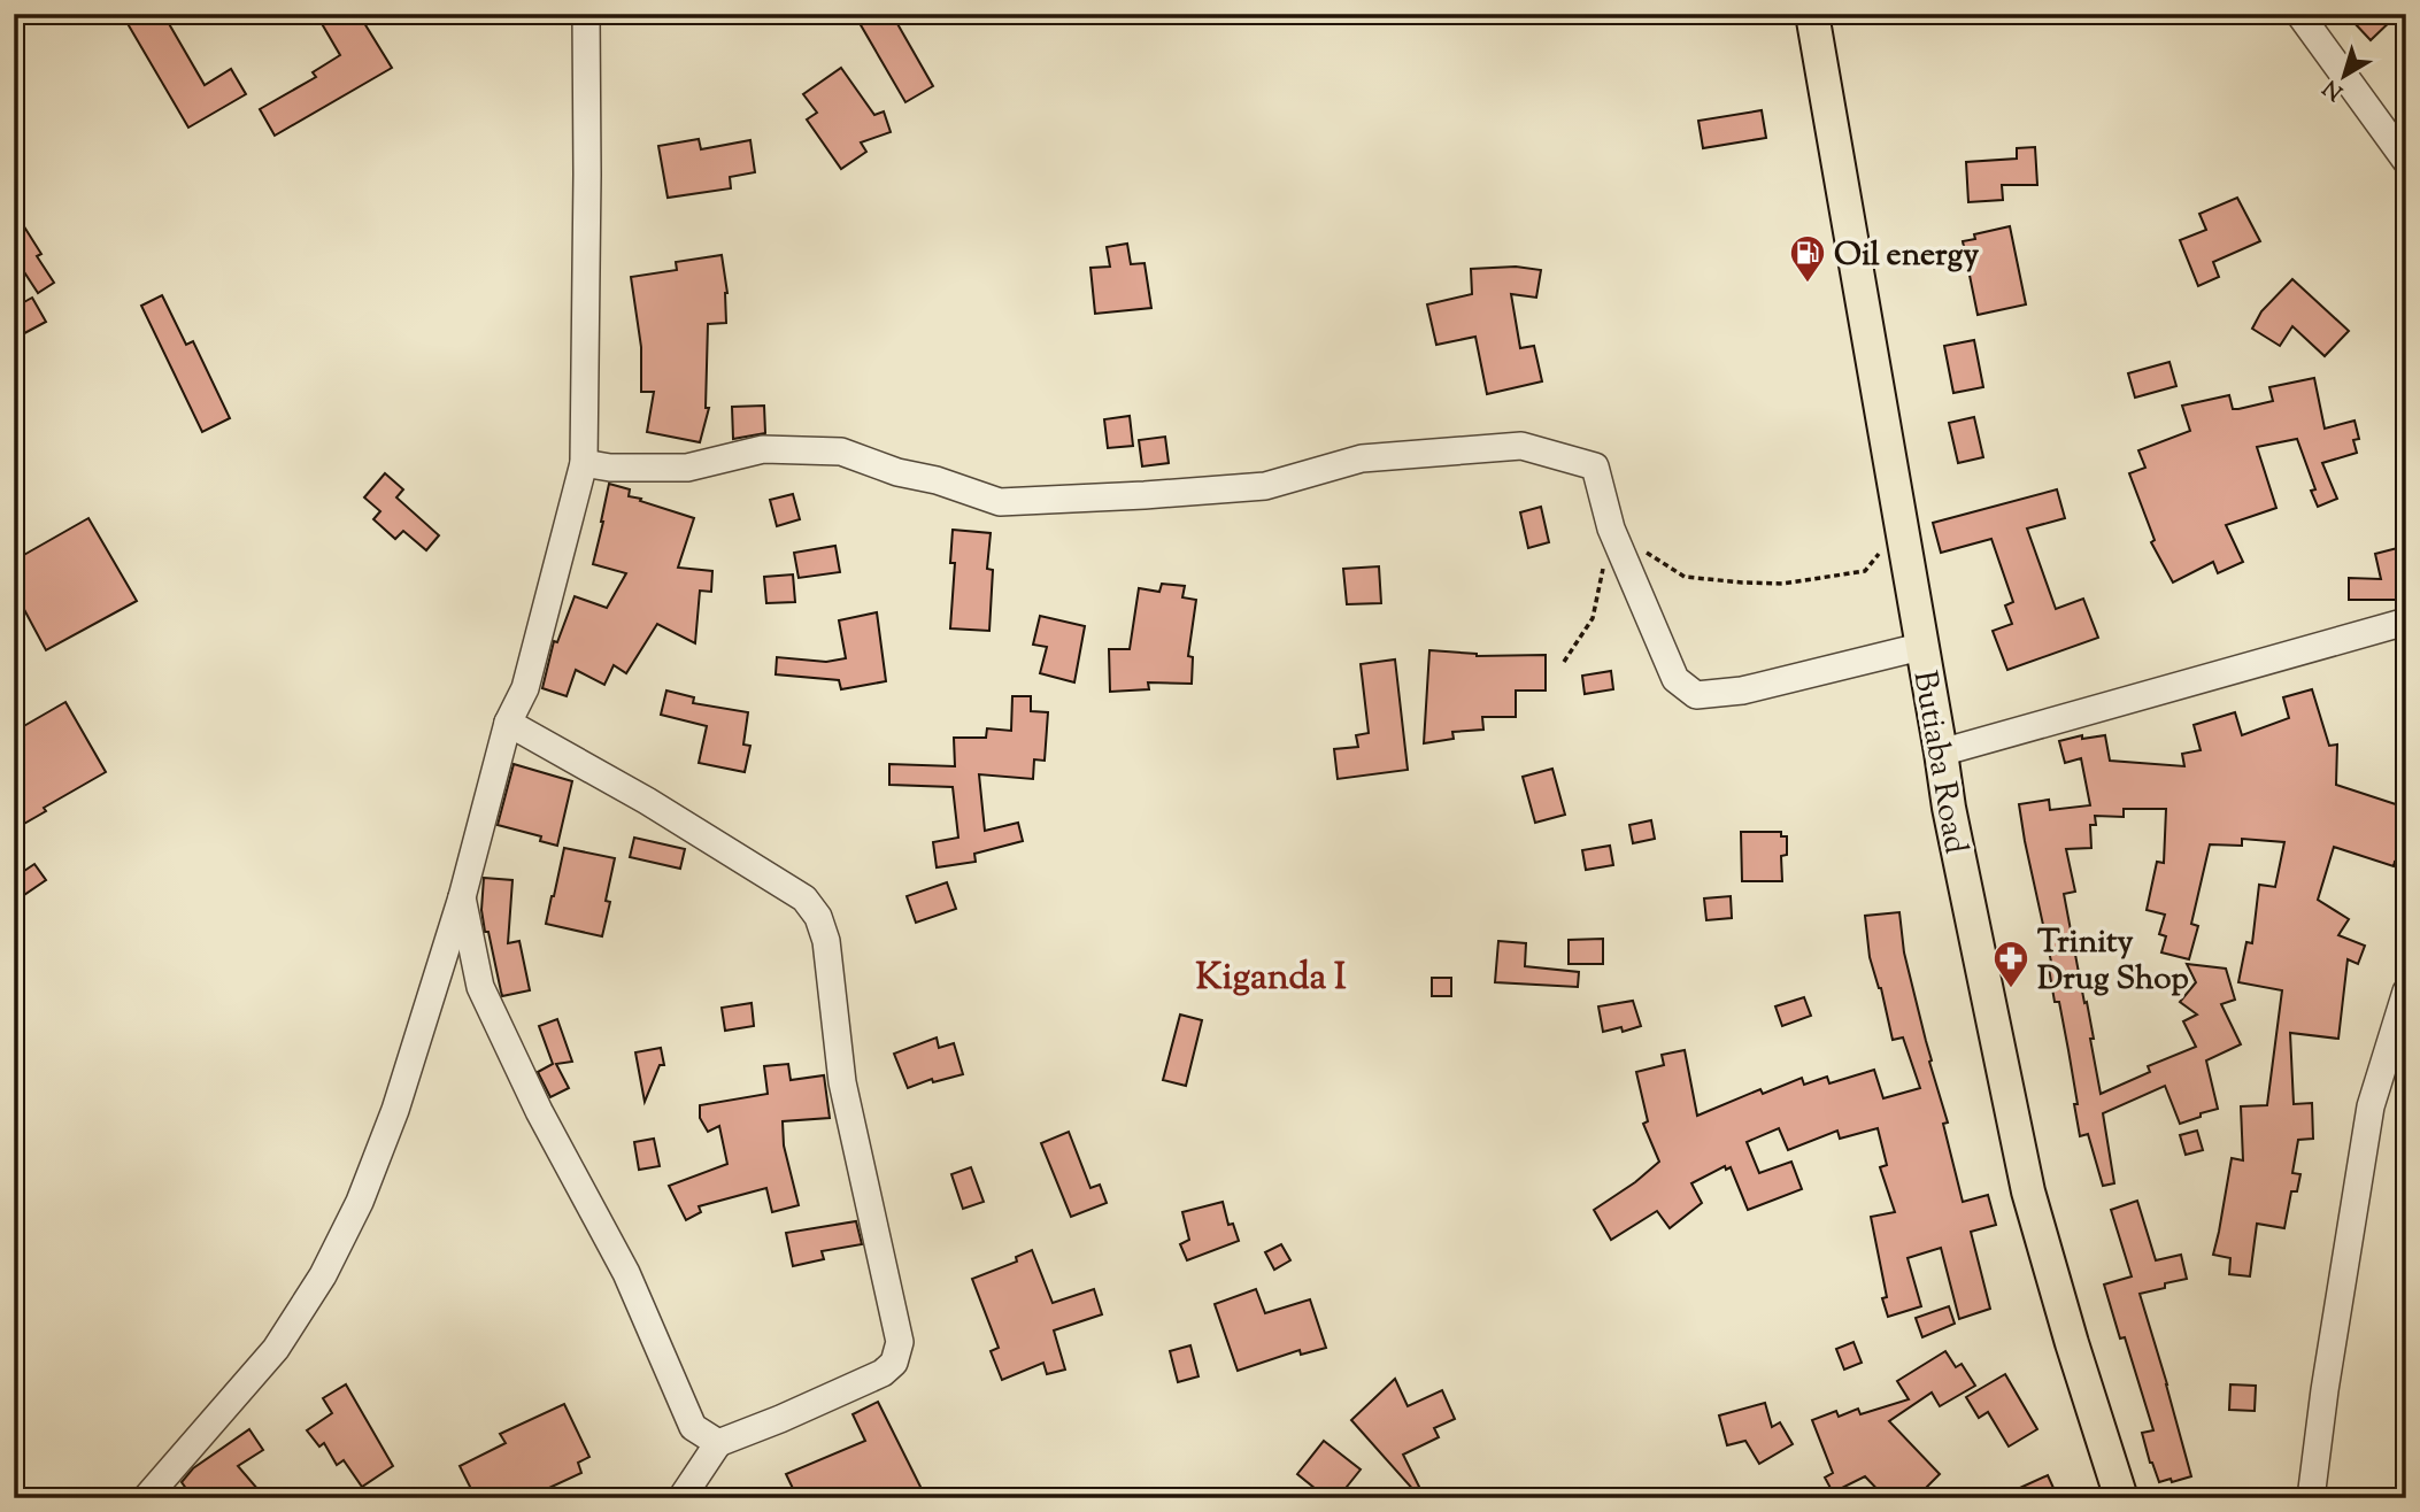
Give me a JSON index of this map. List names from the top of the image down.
{
  "streets": {
    "main road": ["Butiaba Road"]
  },
  "districts": ["Kiganda I"],
  "places": {
    "fuel station": ["Oil energy"],
    "pharmacy": ["Trinity Drug Shop"]
  },
  "north": "bottom left"
}
